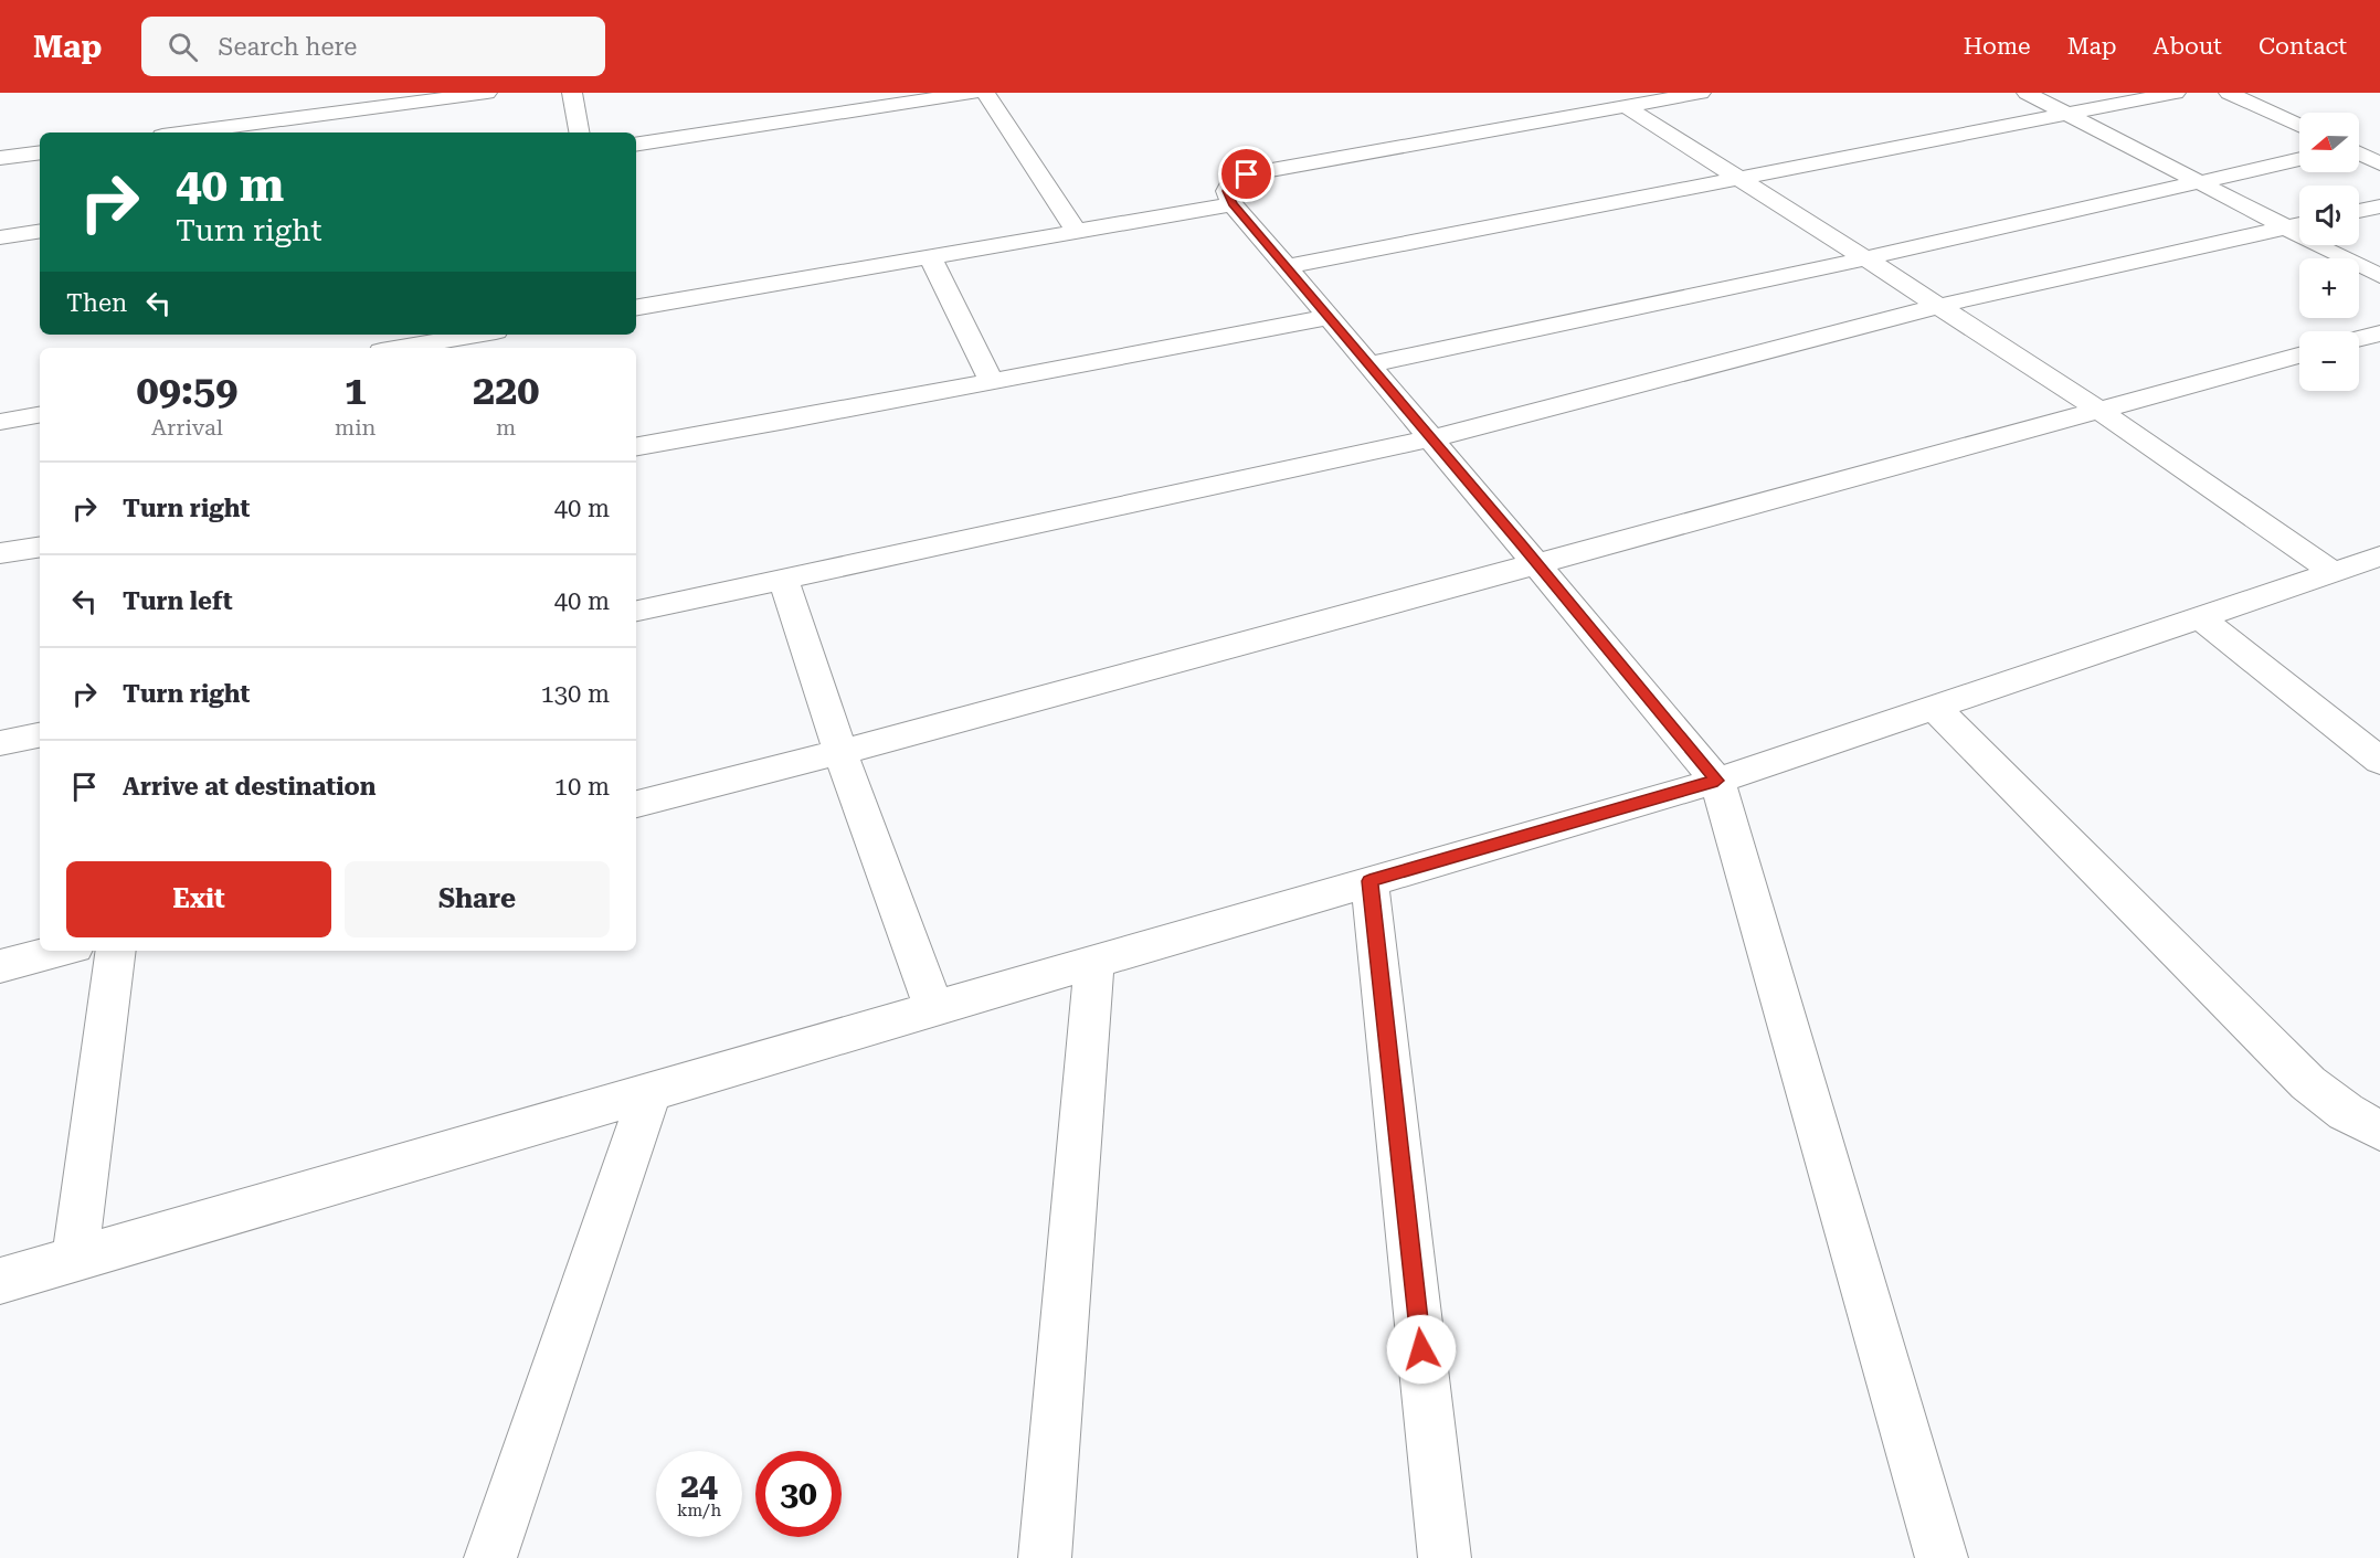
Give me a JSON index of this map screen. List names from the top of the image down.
{
  "north": "left",
  "page": {
    "header": "Map",
    "search": "Search here",
    "nav": [
      "Home",
      "Map",
      "About",
      "Contact"
    ],
    "map_buttons": ["+", "−"],
    "turn": ["40 m", "Turn right"],
    "then": "Then",
    "eta": [
      "09:59",
      "Arrival",
      "1",
      "min",
      "220",
      "m"
    ],
    "list": [
      {
        "name": "Turn right",
        "value": "40 m"
      },
      {
        "name": "Turn left",
        "value": "40 m"
      },
      {
        "name": "Turn right",
        "value": "130 m"
      },
      {
        "name": "Arrive at destination",
        "value": "10 m"
      }
    ],
    "buttons": ["Exit", "Share"],
    "speed": "24 km/h",
    "limit": "30"
  }
}
